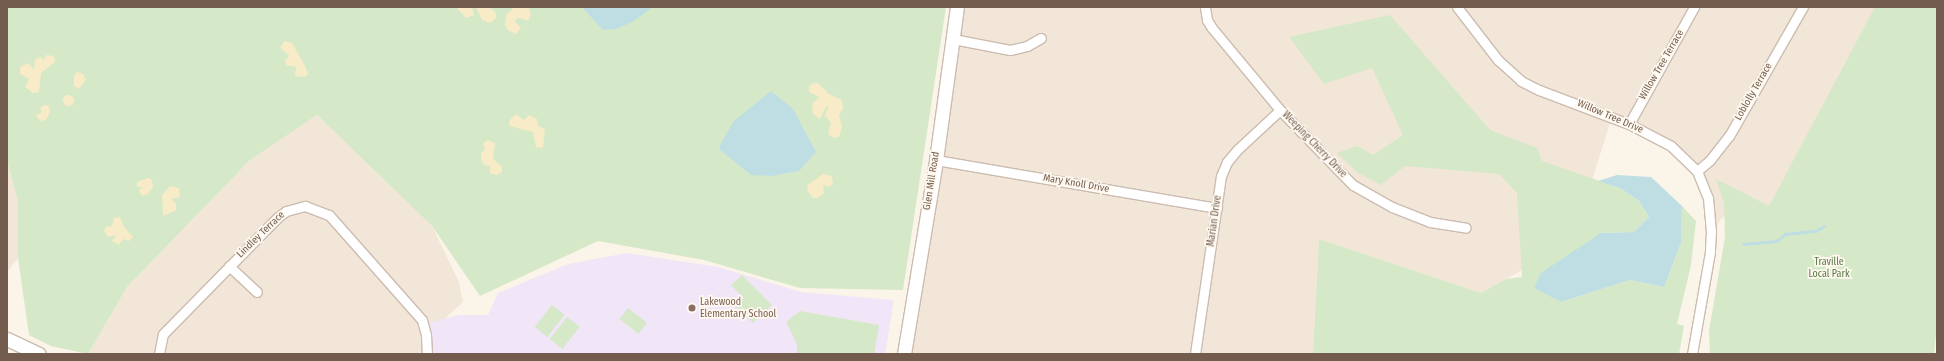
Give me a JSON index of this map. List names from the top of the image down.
{
  "streets": {
    "main road": ["Glen Mill Road"],
    "street": [
      "Willow Tree Terrace",
      "Loblolly Terrace",
      "Willow Tree Drive",
      "Weeping Cherry Drive",
      "Mary Knoll Drive",
      "Marian Drive",
      "Lindley Terrace"
    ]
  },
  "crossings": [
    ["Willow Tree Terrace", "Willow Tree Drive"],
    ["Loblolly Terrace", "Willow Tree Drive"],
    ["Weeping Cherry Drive", "Marian Drive"],
    ["Glen Mill Road", "Mary Knoll Drive"],
    ["Mary Knoll Drive", "Marian Drive"]
  ],
  "parks": ["Traville Local Park"],
  "places": ["Lakewood Elementary School"]
}
